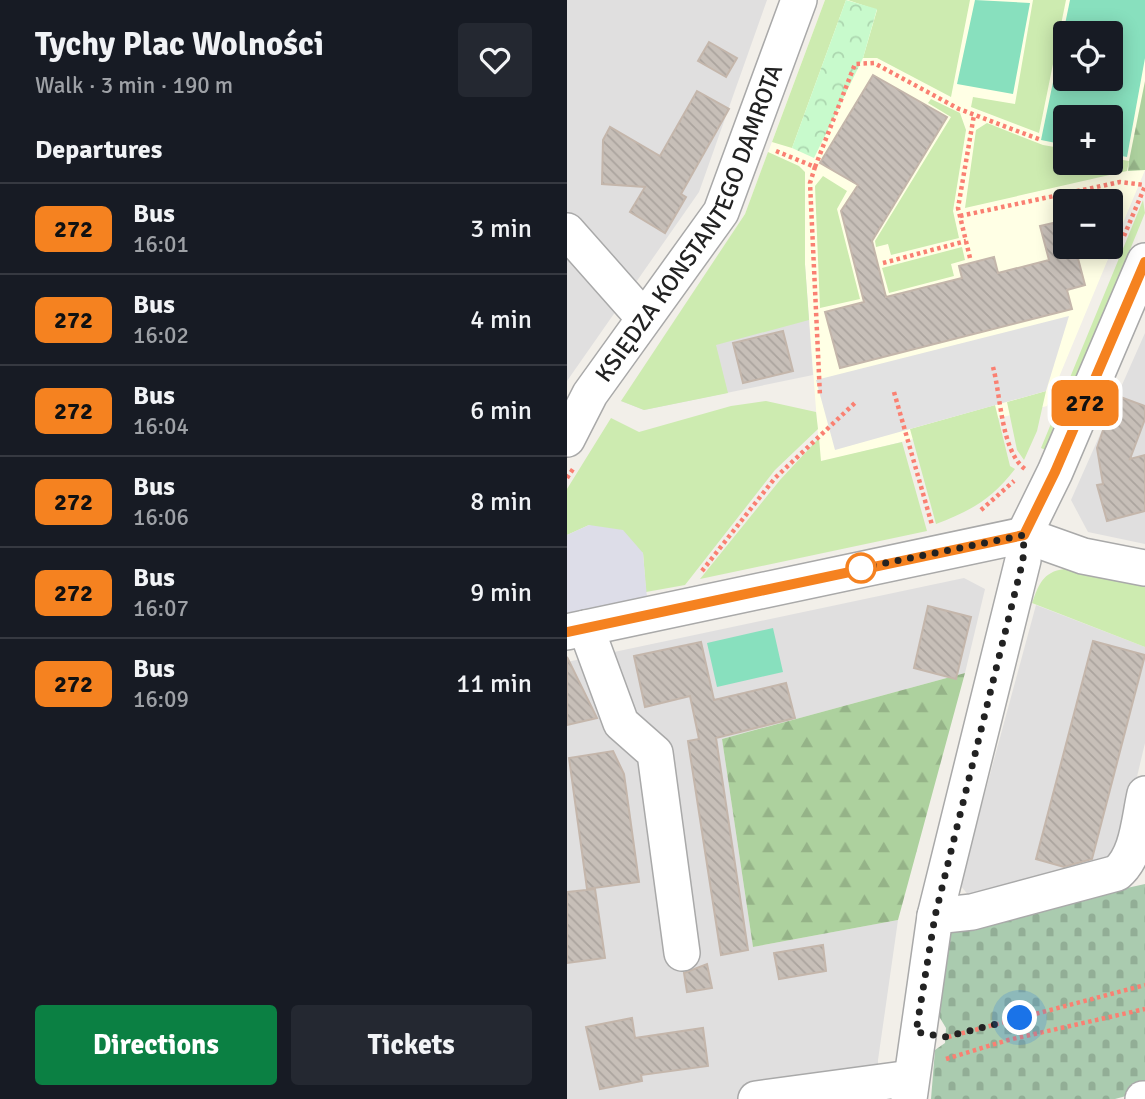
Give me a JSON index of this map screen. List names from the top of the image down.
{
  "streets": {
    "street": ["KSIĘDZA KONSTANTEGO DAMROTA"]
  },
  "lines": ["bus line 272"],
  "page": {
    "heading": [
      ["Tychy Plac Wolności", "Walk · 3 min · 190 m"],
      "Departures"
    ],
    "on_map": "272",
    "map_buttons": ["+", "−"],
    "list": [
      {
        "mark": "272",
        "name": "Bus",
        "note": "16:01",
        "value": "3 min"
      },
      {
        "mark": "272",
        "name": "Bus",
        "note": "16:02",
        "value": "4 min"
      },
      {
        "mark": "272",
        "name": "Bus",
        "note": "16:04",
        "value": "6 min"
      },
      {
        "mark": "272",
        "name": "Bus",
        "note": "16:06",
        "value": "8 min"
      },
      {
        "mark": "272",
        "name": "Bus",
        "note": "16:07",
        "value": "9 min"
      },
      {
        "mark": "272",
        "name": "Bus",
        "note": "16:09",
        "value": "11 min"
      }
    ],
    "buttons": ["Directions", "Tickets"]
  }
}
